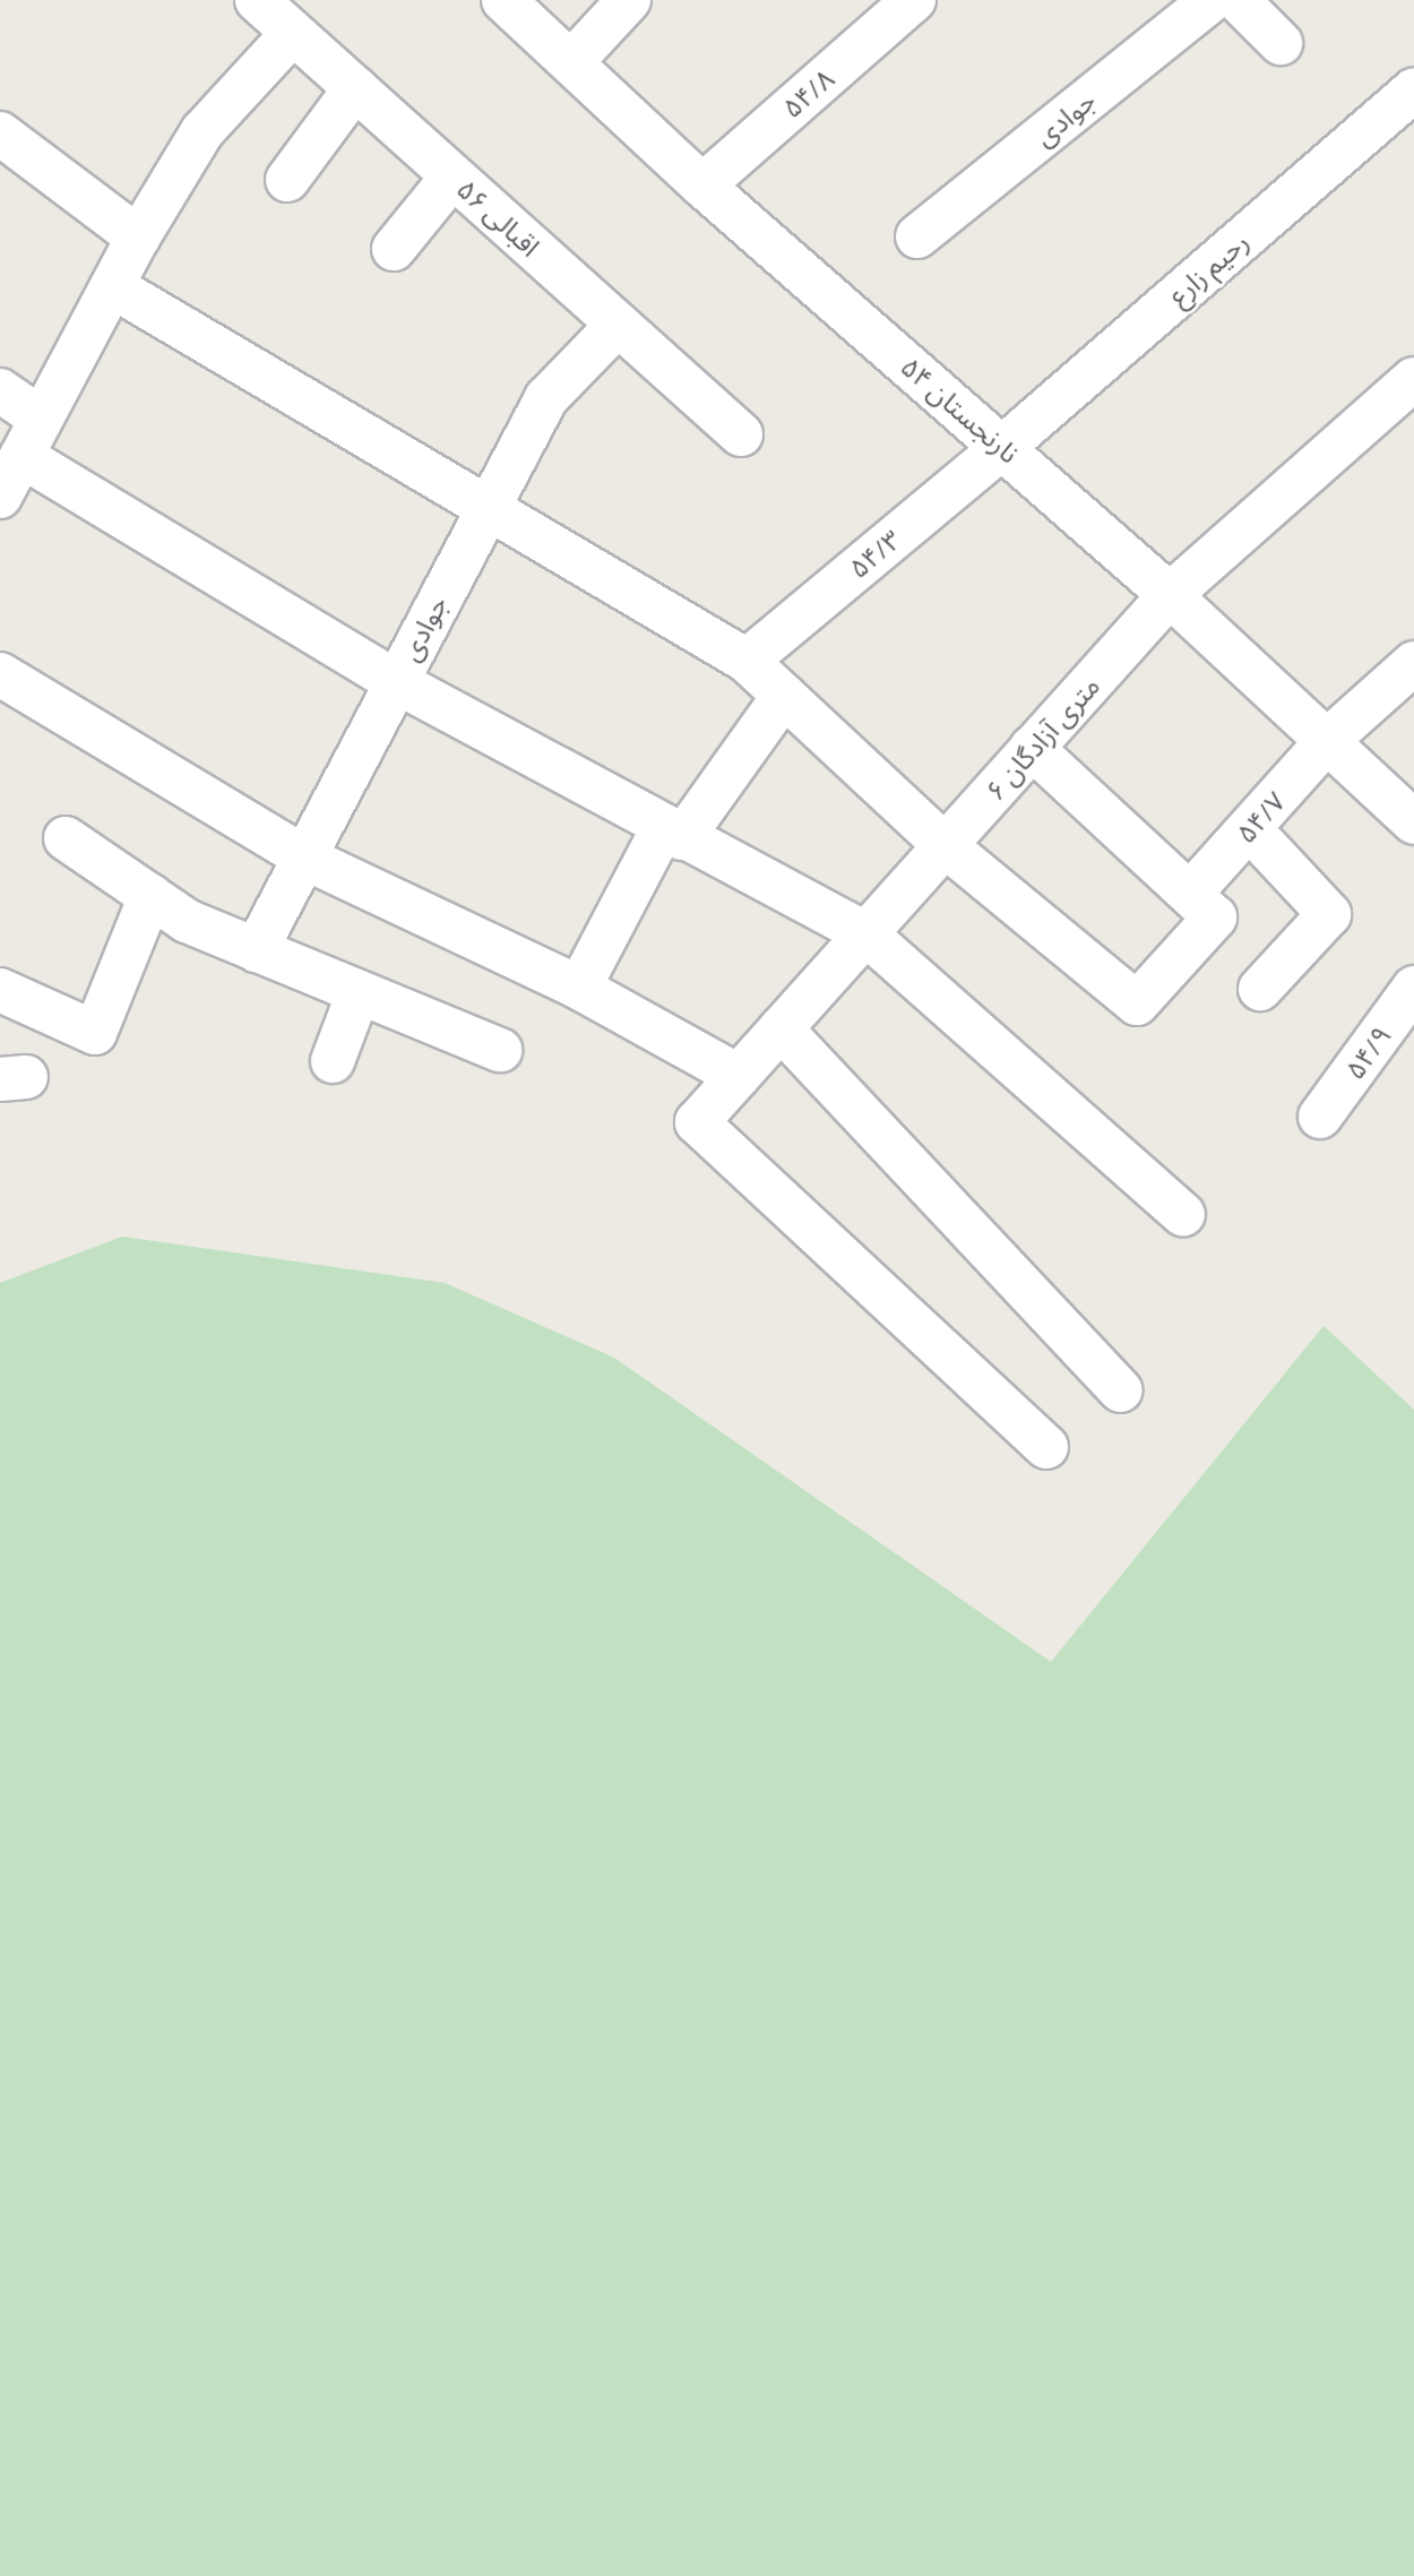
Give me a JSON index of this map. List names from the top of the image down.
{
  "streets": {
    "street": [
      "۵۴/۸",
      "جوادی",
      "اقبالی ۵۶",
      "رحیم زارع",
      "نارنجستان ۵۴",
      "۵۴/۳",
      "۶ متری آزادگان",
      "۵۴/۷",
      "۵۴/۹"
    ]
  },
  "crossings": [
    ["۵۴/۸", "نارنجستان ۵۴"],
    ["جوادی", "اقبالی ۵۶"],
    ["رحیم زارع", "نارنجستان ۵۴"],
    ["رحیم زارع", "۵۴/۳"],
    ["نارنجستان ۵۴", "۵۴/۳"],
    ["نارنجستان ۵۴", "۶ متری آزادگان"],
    ["نارنجستان ۵۴", "۵۴/۷"],
    ["۶ متری آزادگان", "۵۴/۷"]
  ]
}
